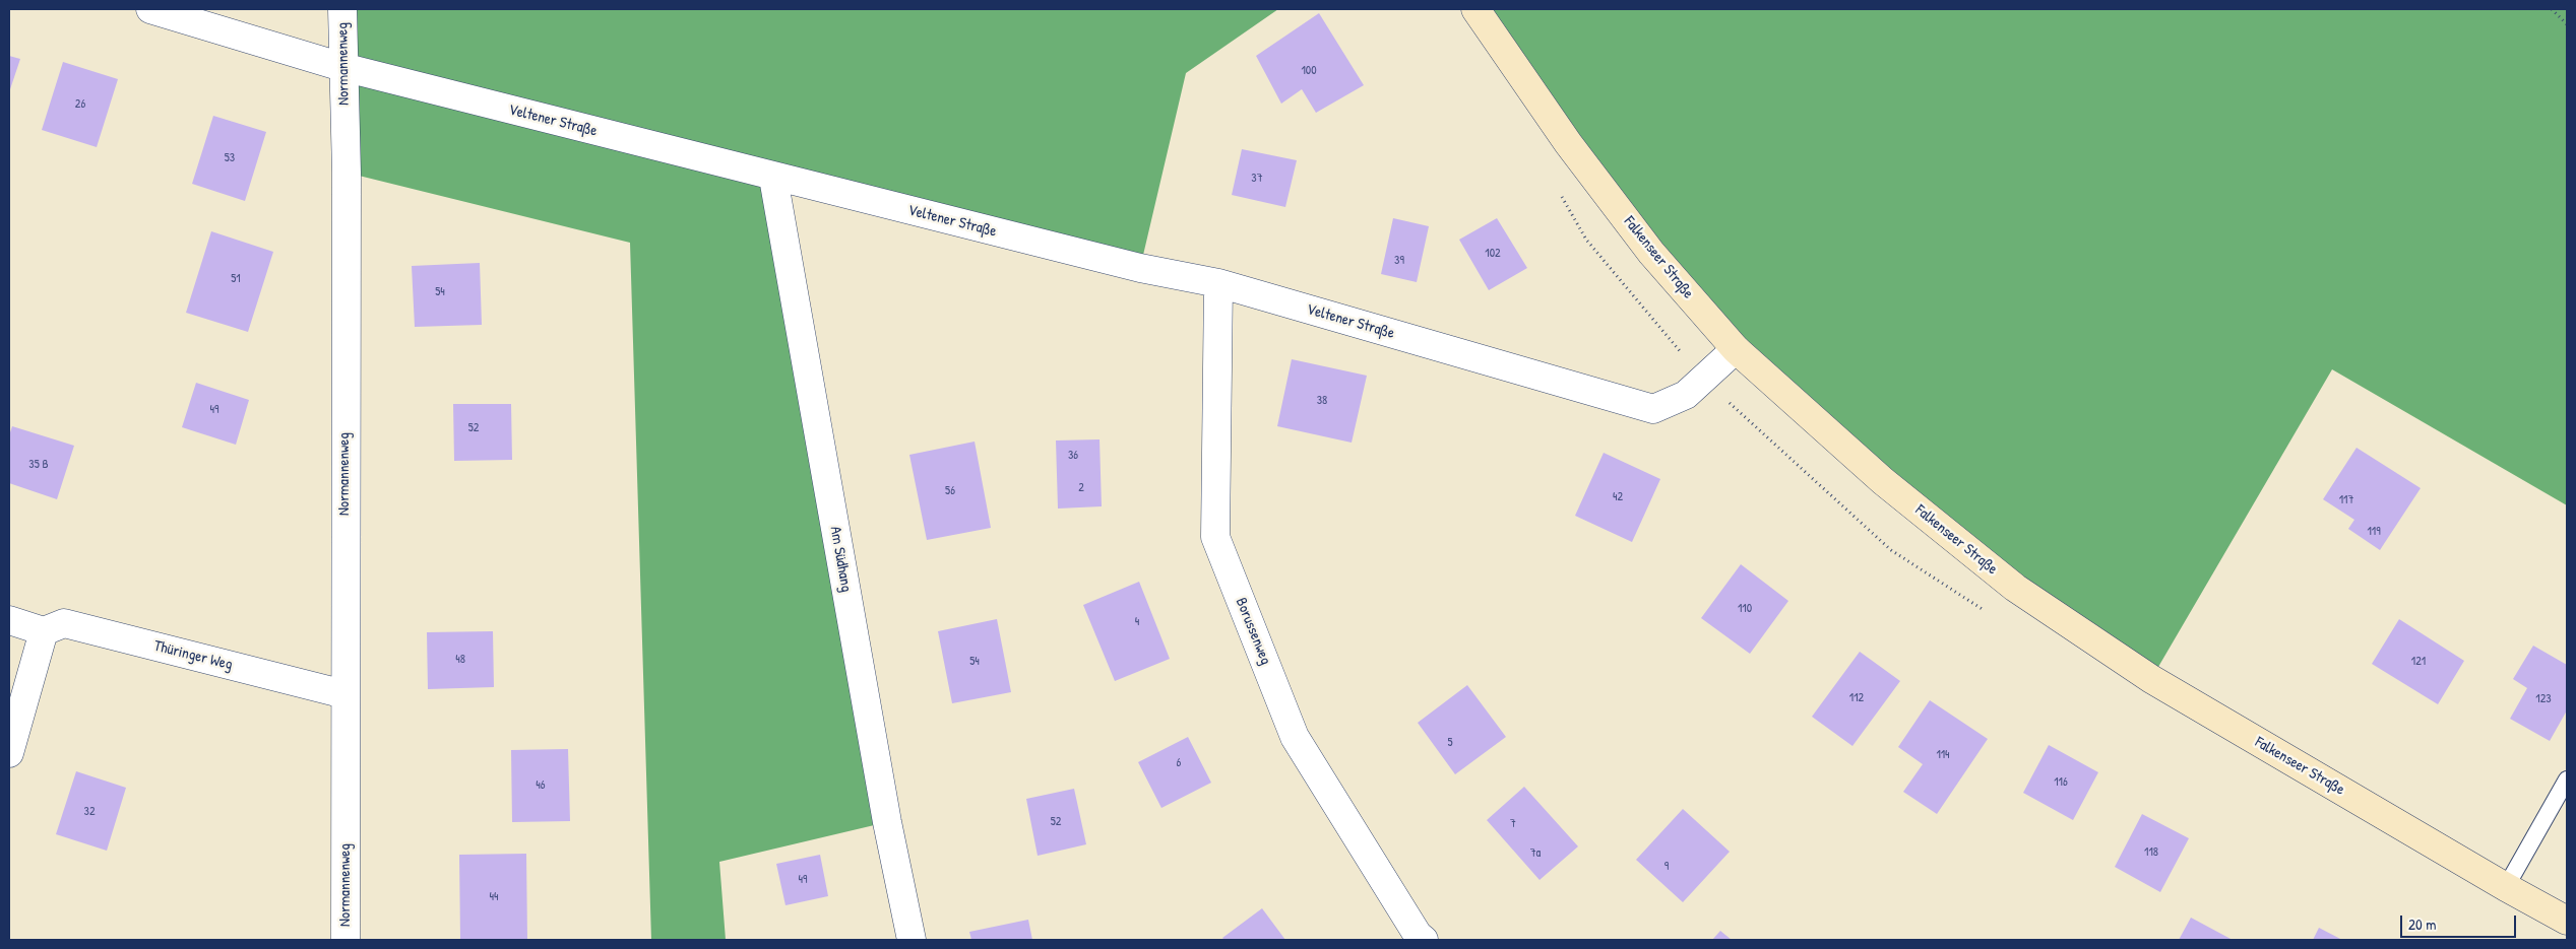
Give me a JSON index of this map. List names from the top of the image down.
{
  "streets": {
    "main road": ["Falkenseer Straße"],
    "street": [
      "Normannenweg",
      "Veltener Straße",
      "Am Südhang",
      "Borussenweg",
      "Thüringer Weg"
    ]
  },
  "crossings": [
    ["Normannenweg", "Veltener Straße"],
    ["Normannenweg", "Thüringer Weg"],
    ["Veltener Straße", "Falkenseer Straße"],
    ["Veltener Straße", "Am Südhang"],
    ["Veltener Straße", "Borussenweg"]
  ],
  "house_numbers": [
    "100",
    "26",
    "53",
    "37",
    "102",
    "39",
    "51",
    "54",
    "38",
    "49",
    "52",
    "36",
    "35 B",
    "2",
    "56",
    "42",
    "117",
    "119",
    "110",
    "4",
    "48",
    "54",
    "121",
    "112",
    "123",
    "5",
    "114",
    "6",
    "116",
    "46",
    "32",
    "52",
    "7",
    "118",
    "7a",
    "9",
    "49",
    "44"
  ],
  "scale_bar": "20 m"
}
